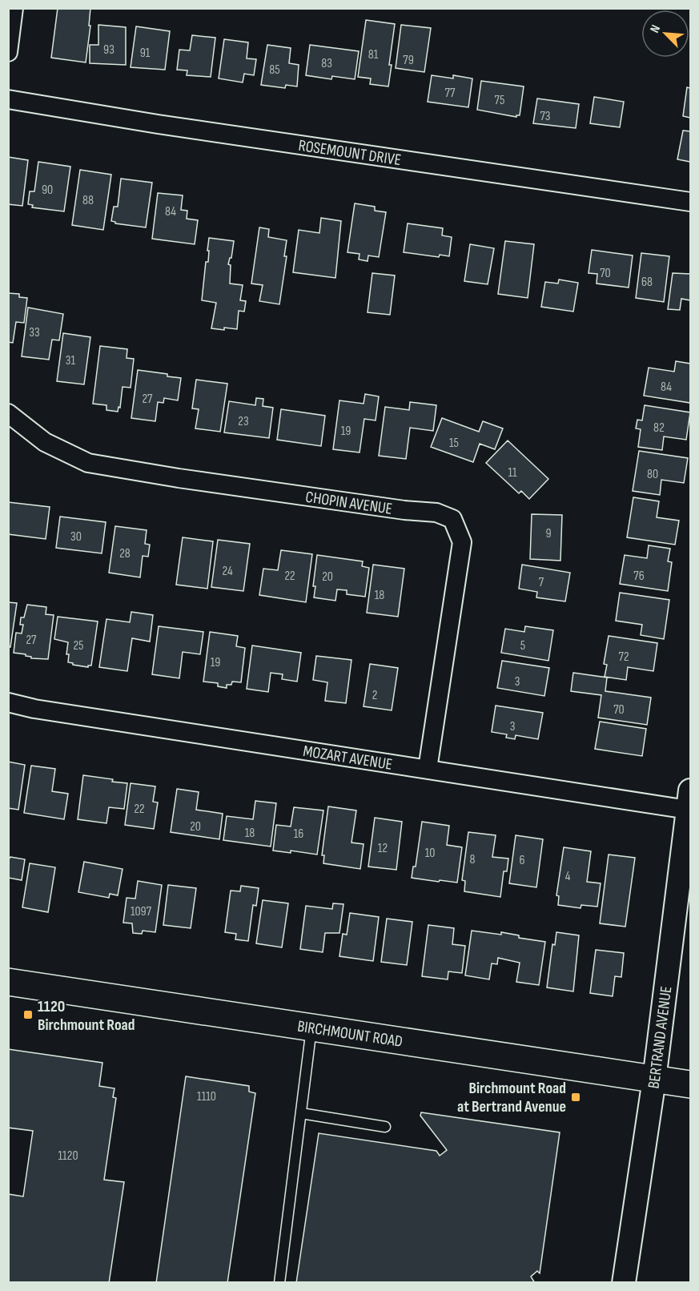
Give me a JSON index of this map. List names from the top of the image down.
{
  "streets": {
    "main road": ["BIRCHMOUNT ROAD"],
    "street": [
      "ROSEMOUNT DRIVE",
      "CHOPIN AVENUE",
      "MOZART AVENUE",
      "BERTRAND AVENUE"
    ]
  },
  "crossings": [
    ["CHOPIN AVENUE", "MOZART AVENUE"],
    ["MOZART AVENUE", "BERTRAND AVENUE"],
    ["BIRCHMOUNT ROAD", "BERTRAND AVENUE"]
  ],
  "places": {
    "transit": ["1120 Birchmount Road", "Birchmount Road at Bertrand Avenue"]
  },
  "house_numbers": [
    "93",
    "91",
    "81",
    "79",
    "83",
    "85",
    "77",
    "75",
    "73",
    "90",
    "88",
    "84",
    "70",
    "68",
    "33",
    "31",
    "84",
    "27",
    "23",
    "82",
    "19",
    "15",
    "11",
    "80",
    "9",
    "30",
    "28",
    "24",
    "22",
    "76",
    "20",
    "7",
    "18",
    "27",
    "25",
    "5",
    "72",
    "19",
    "3",
    "2",
    "70",
    "3",
    "22",
    "20",
    "18",
    "16",
    "12",
    "10",
    "8",
    "6",
    "4",
    "1097",
    "1110",
    "1120"
  ],
  "north": "top left"
}
